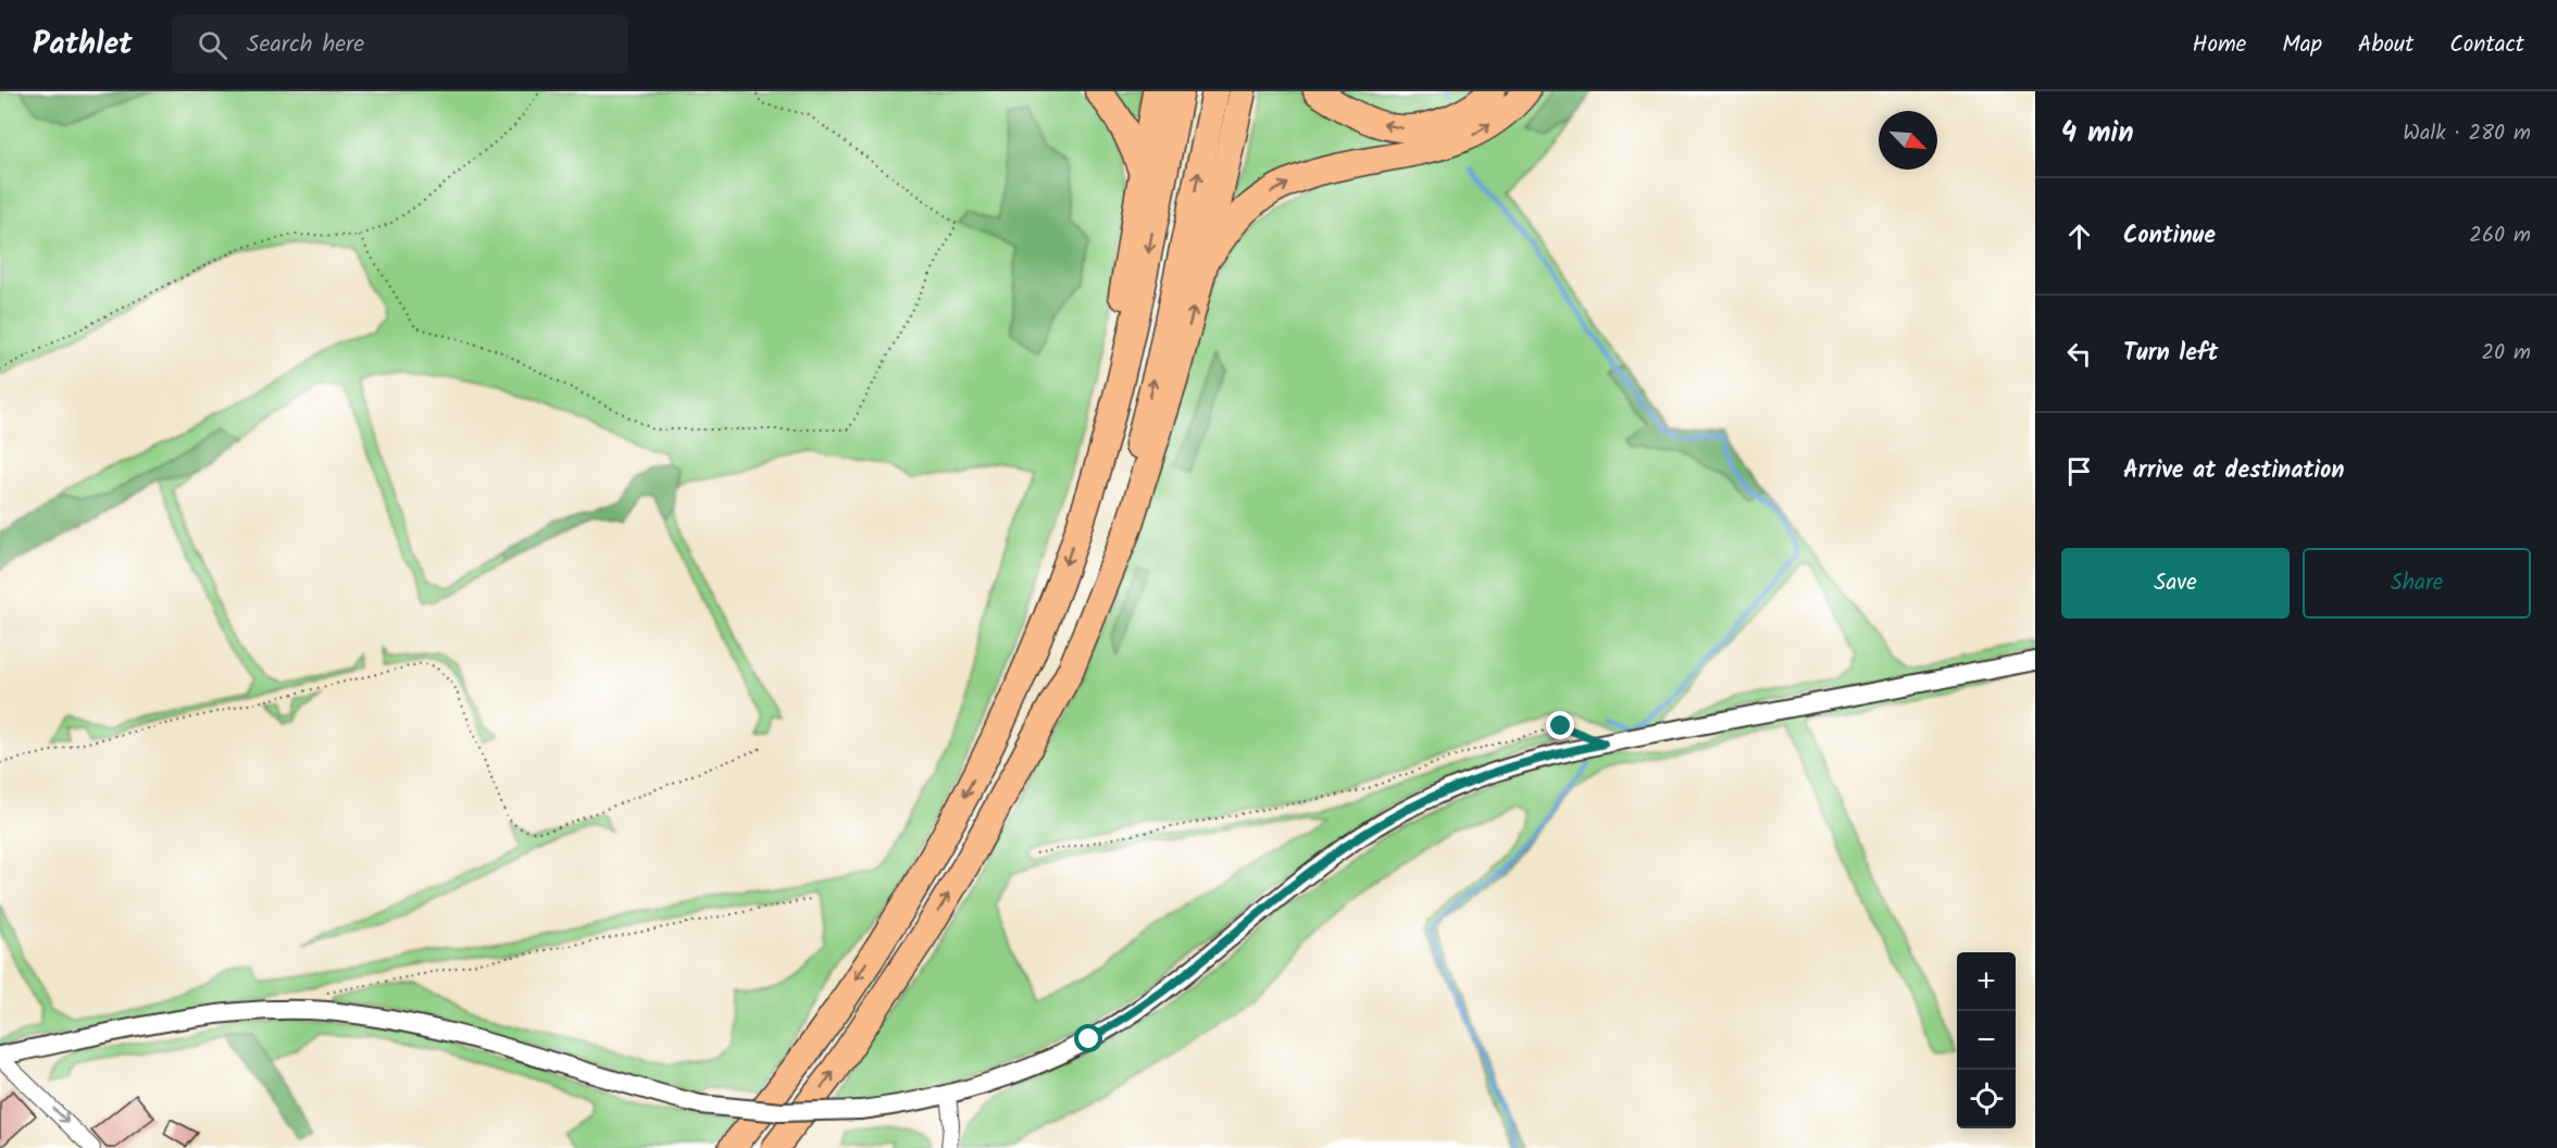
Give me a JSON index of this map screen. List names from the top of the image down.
{
  "north": "bottom right",
  "page": {
    "header": "Pathlet",
    "search": "Search here",
    "nav": [
      "Home",
      "Map",
      "About",
      "Contact"
    ],
    "heading": ["4 min", "Walk · 280 m"],
    "list": [
      ["Continue", "260 m"],
      ["Turn left", "20 m"],
      "Arrive at destination"
    ],
    "buttons": ["Save", "Share"],
    "map_buttons": ["+", "−"]
  }
}
